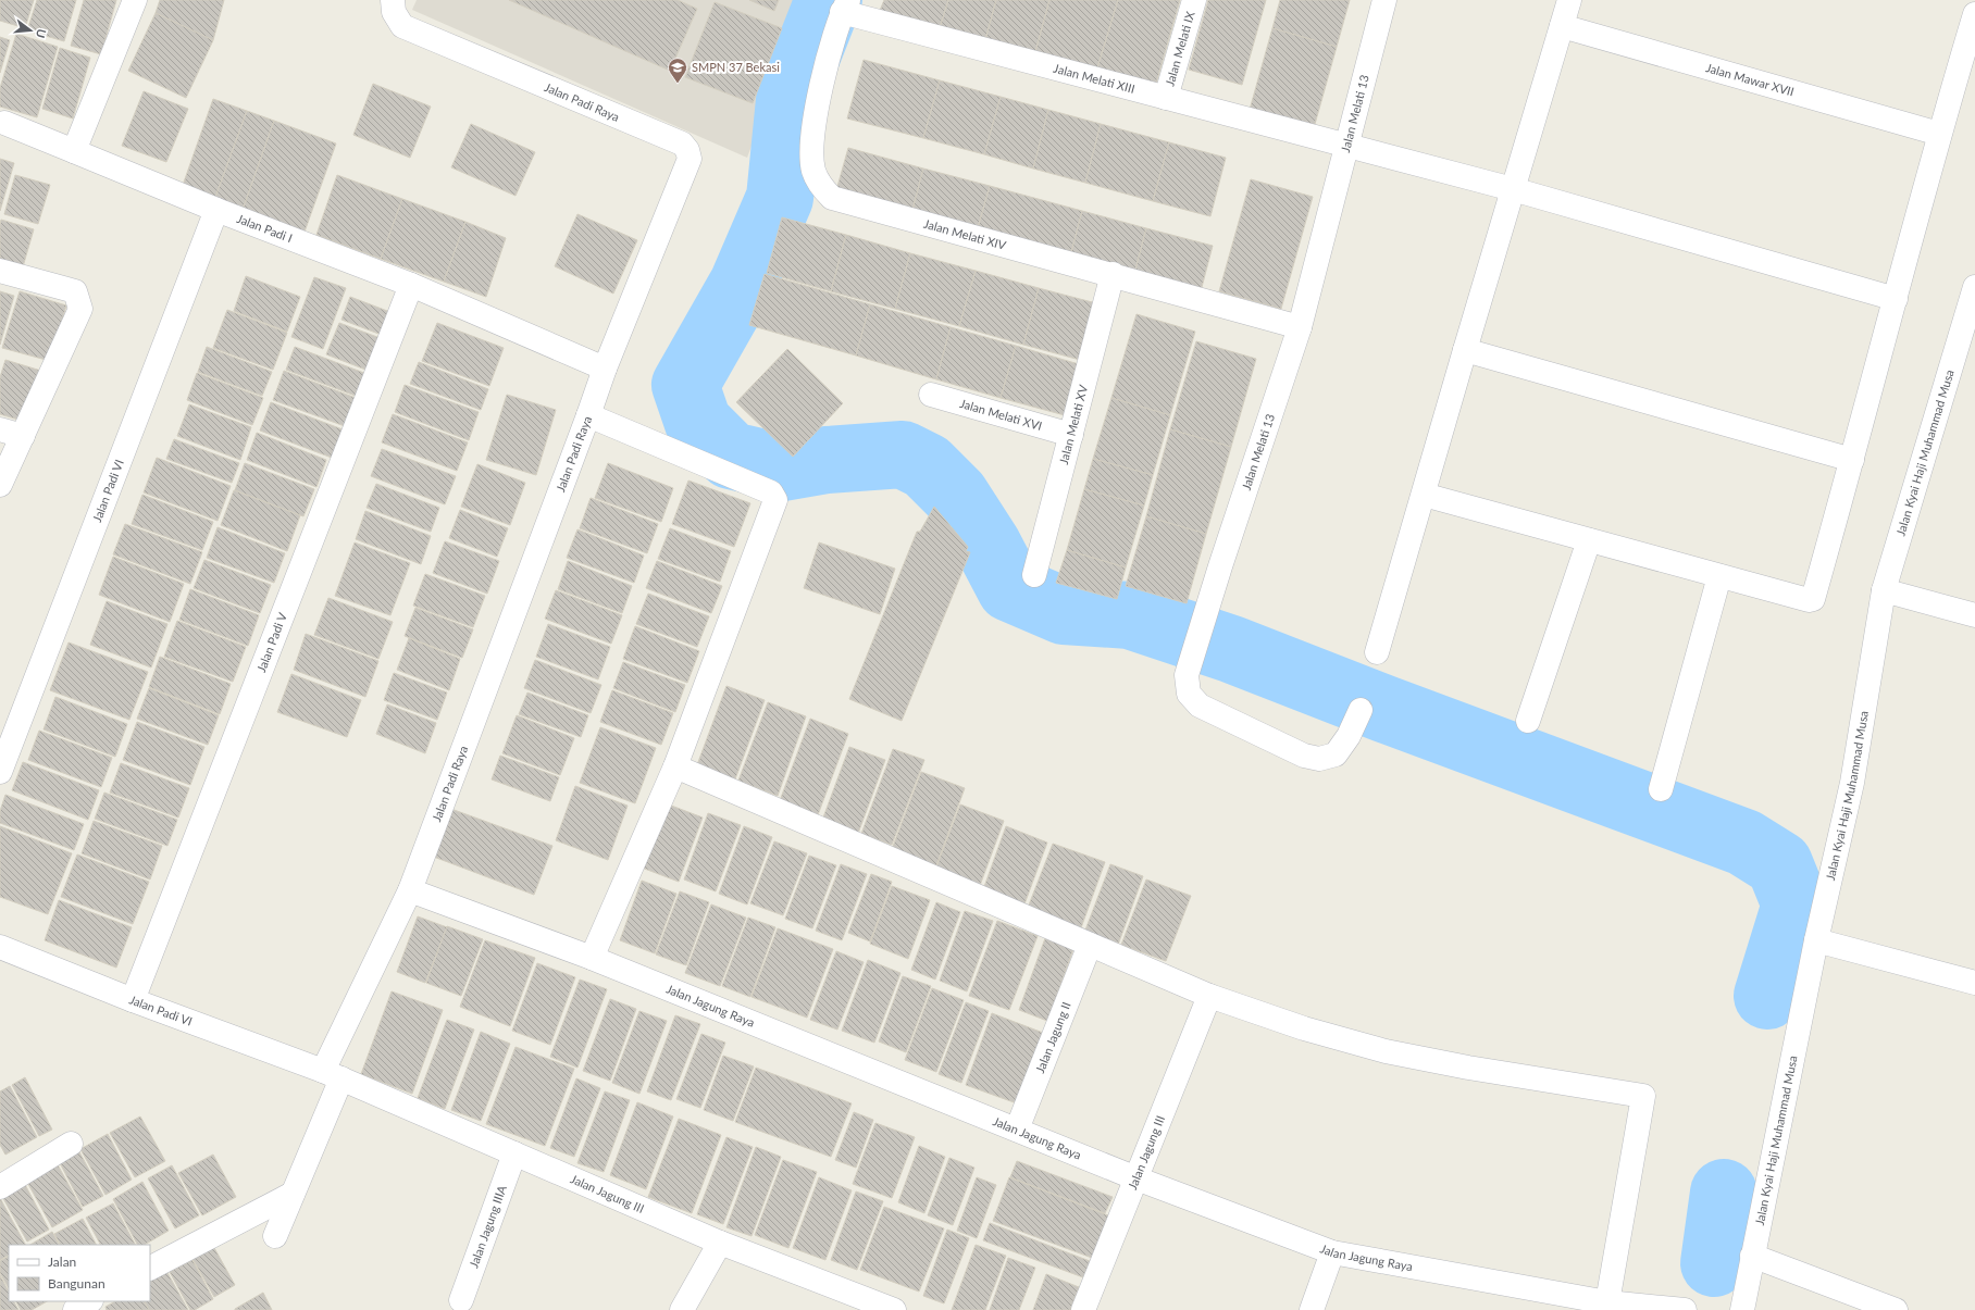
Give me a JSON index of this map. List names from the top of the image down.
{
  "streets": {
    "street": [
      "Jalan Melati IX",
      "Jalan Melati XIII",
      "Jalan Mawar XVII",
      "Jalan Padi Raya",
      "Jalan Melati 13",
      "Jalan Padi I",
      "Jalan Melati XIV",
      "Jalan Melati XVI",
      "Jalan Melati XV",
      "Jalan Kyai Haji Muhammad Musa",
      "Jalan Padi VI",
      "Jalan Padi V",
      "Jalan Jagung Raya",
      "Jalan Jagung II",
      "Jalan Jagung III",
      "Jalan Jagung IIIA"
    ]
  },
  "crossings": [
    ["Jalan Melati IX", "Jalan Melati XIII"],
    ["Jalan Melati XIII", "Jalan Melati 13"],
    ["Jalan Melati XIII", "Jalan Melati XIV"],
    ["Jalan Padi Raya", "Jalan Padi I"],
    ["Jalan Padi Raya", "Jalan Padi VI"],
    ["Jalan Padi Raya", "Jalan Jagung Raya"],
    ["Jalan Padi Raya", "Jalan Jagung III"],
    ["Jalan Melati 13", "Jalan Melati XIV"],
    ["Jalan Padi I", "Jalan Padi VI"],
    ["Jalan Padi I", "Jalan Padi V"],
    ["Jalan Melati XIV", "Jalan Melati XV"],
    ["Jalan Melati XVI", "Jalan Melati XV"],
    ["Jalan Padi VI", "Jalan Padi V"],
    ["Jalan Padi VI", "Jalan Jagung III"],
    ["Jalan Jagung Raya", "Jalan Jagung II"],
    ["Jalan Jagung Raya", "Jalan Jagung III"],
    ["Jalan Jagung III", "Jalan Jagung IIIA"]
  ],
  "places": {
    "school or university": ["SMPN 37 Bekasi"]
  },
  "legend": ["Jalan", "Bangunan"],
  "north": "right"
}
